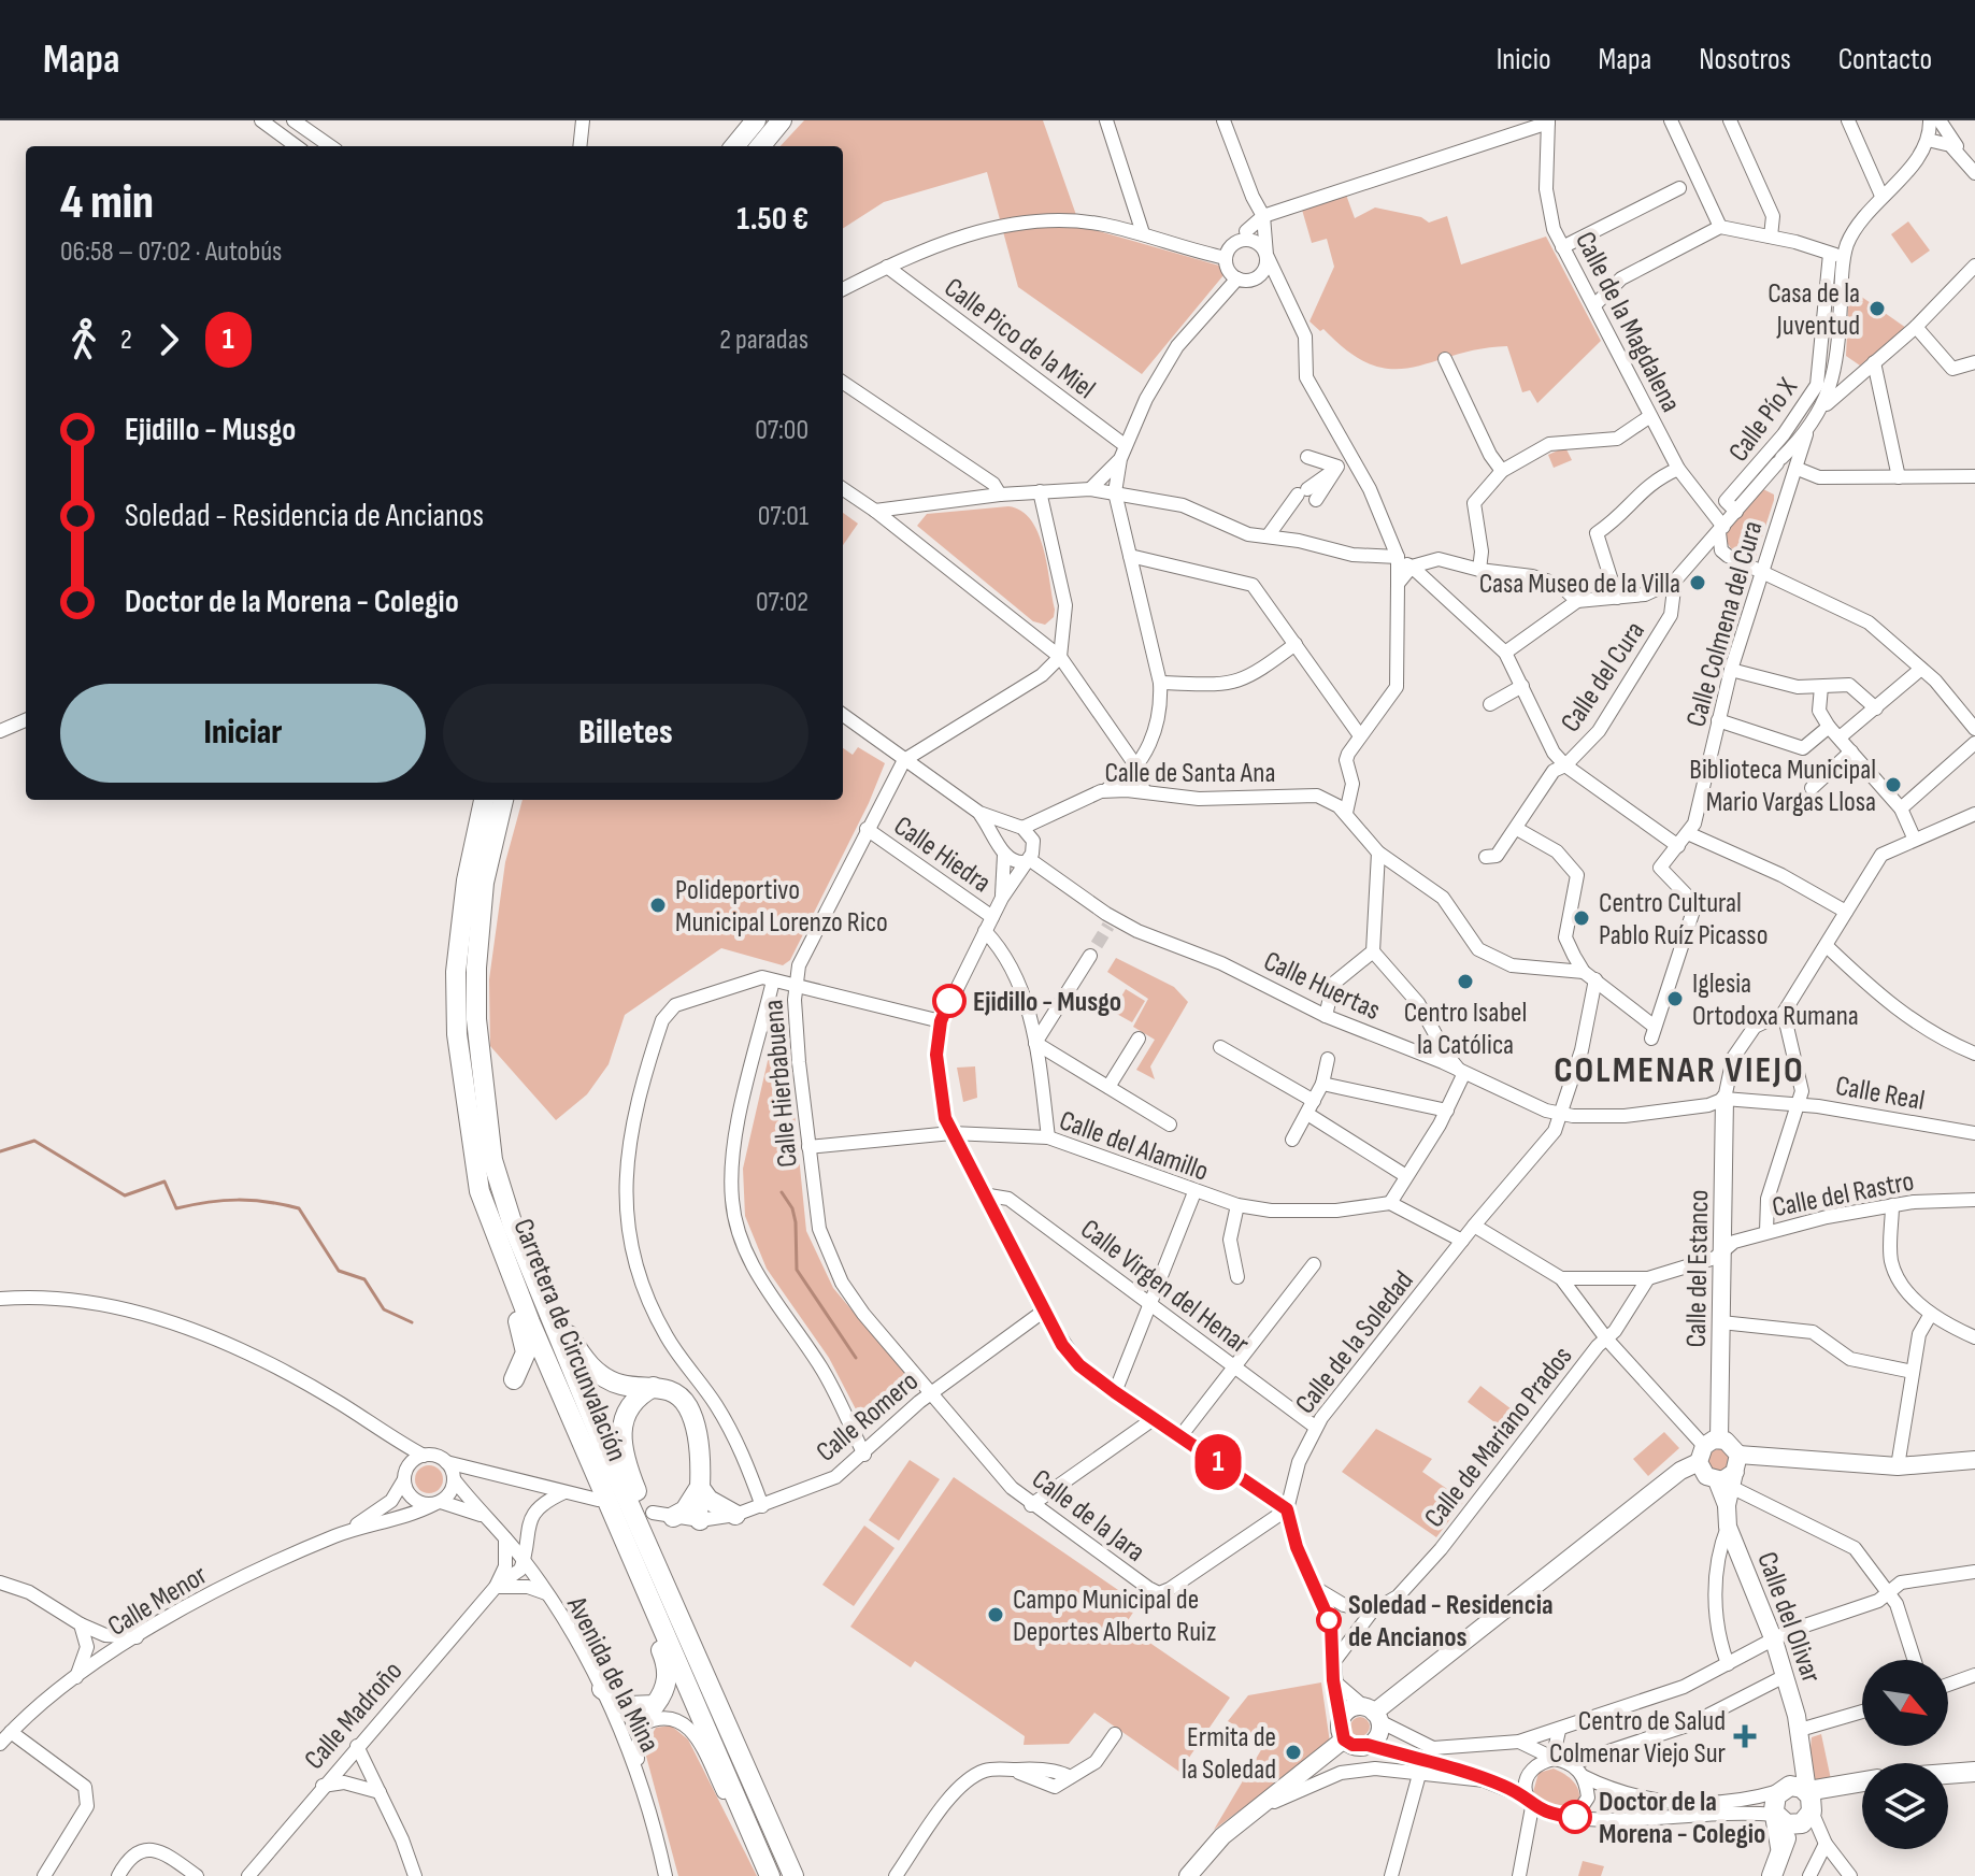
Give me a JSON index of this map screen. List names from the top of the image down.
{
  "streets": {
    "main road": ["Carretera de Circunvalación"],
    "street": [
      "Calle de la Magdalena",
      "Calle Pico de la Miel",
      "Calle Pío X",
      "Calle Colmena del Cura",
      "Calle del Cura",
      "Calle de Santa Ana",
      "Calle Hiedra",
      "Calle Huertas",
      "Calle Hierbabuena",
      "Calle Real",
      "Calle del Alamillo",
      "Calle del Rastro",
      "Calle del Estanco",
      "Calle Virgen del Henar",
      "Calle de la Soledad",
      "Calle Romero",
      "Calle de Mariano Prados",
      "Calle de la Jara",
      "Calle Menor",
      "Calle del Olivar",
      "Avenida de la Mina",
      "Calle Madroño"
    ]
  },
  "crossings": [
    ["Calle de la Magdalena", "Calle Pío X"],
    ["Calle de la Magdalena", "Calle Colmena del Cura"],
    ["Calle de Santa Ana", "Calle Huertas"],
    ["Calle de Santa Ana", "Calle de la Soledad"],
    ["Calle Hiedra", "Calle Hierbabuena"],
    ["Calle Huertas", "Calle Real"],
    ["Calle Huertas", "Calle de la Soledad"],
    ["Calle Hierbabuena", "Calle del Alamillo"],
    ["Calle Hierbabuena", "Calle Romero"],
    ["Calle Hierbabuena", "Calle de la Jara"],
    ["Calle Real", "Calle del Estanco"],
    ["Calle del Rastro", "Calle del Estanco"],
    ["Calle del Rastro", "Calle de Mariano Prados"],
    ["Calle Virgen del Henar", "Calle de la Soledad"],
    ["Calle de la Soledad", "Calle de la Jara"],
    ["Calle Romero", "Calle de la Jara"],
    ["Calle Menor", "Avenida de la Mina"],
    ["Avenida de la Mina", "Calle Madroño"]
  ],
  "districts": ["COLMENAR VIEJO"],
  "places": {
    "other": [
      "Casa de la Juventud",
      "Casa Museo de la Villa",
      "Biblioteca Municipal Mario Vargas Llosa",
      "Polideportivo Municipal Lorenzo Rico",
      "Centro Cultural Pablo Ruíz Picasso",
      "Centro Isabel la Católica",
      "Iglesia Ortodoxa Rumana",
      "Ejidillo - Musgo",
      "Campo Municipal de Deportes Alberto Ruiz",
      "Soledad - Residencia de Ancianos",
      "Ermita de la Soledad",
      "Doctor de la Morena - Colegio"
    ],
    "health": ["Centro de Salud Colmenar Viejo Sur"]
  },
  "lines": ["bus line 1"],
  "north": "bottom right",
  "page": {
    "header": "Mapa",
    "nav": [
      "Inicio",
      "Mapa",
      "Nosotros",
      "Contacto"
    ],
    "on_map": "1",
    "heading": ["4 min", "06:58 – 07:02 · Autobús", "1.50 €"],
    "legs": ["2", "1", "2 paradas"],
    "list": [
      {
        "name": "Ejidillo - Musgo",
        "value": "07:00"
      },
      {
        "name": "Soledad - Residencia de Ancianos",
        "value": "07:01"
      },
      {
        "name": "Doctor de la Morena - Colegio",
        "value": "07:02"
      }
    ],
    "buttons": ["Iniciar", "Billetes"]
  }
}
